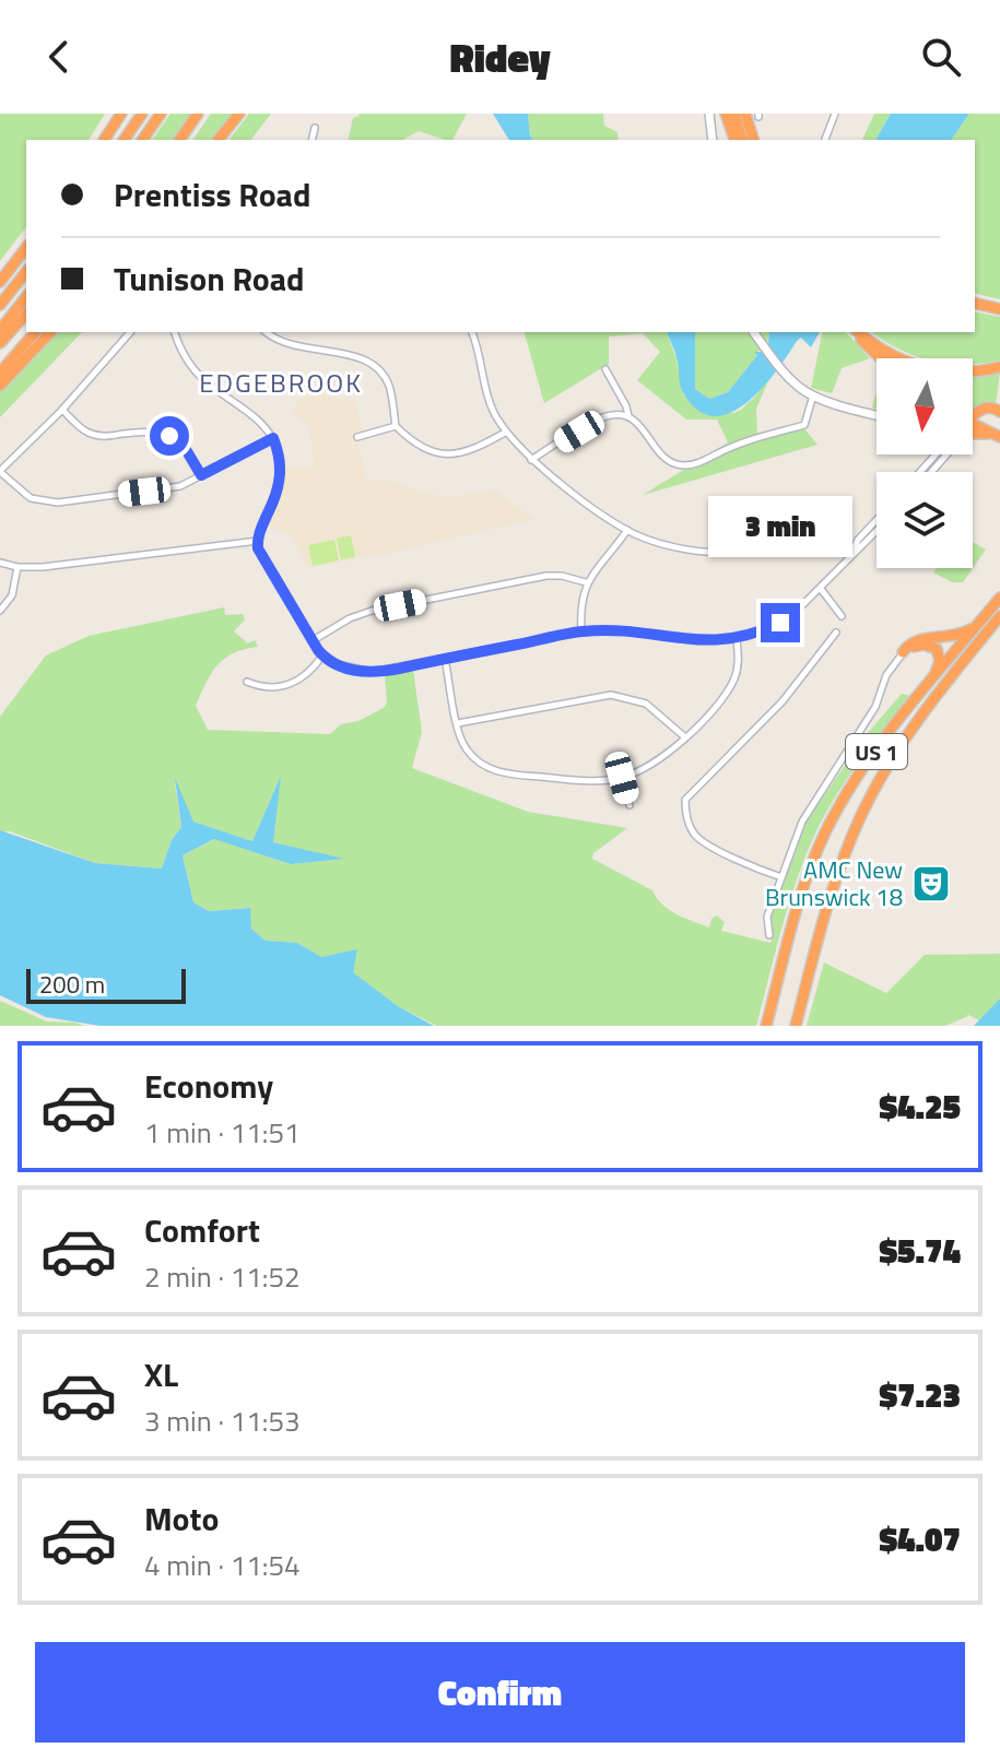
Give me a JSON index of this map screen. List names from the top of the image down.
{
  "streets": {
    "highway": ["US 1"]
  },
  "districts": ["EDGEBROOK"],
  "places": {
    "theatre": ["AMC New Brunswick 18"]
  },
  "scale_bar": "200 m",
  "north": "bottom",
  "page": {
    "header": "Ridey",
    "banner": ["Prentiss Road", "Tunison Road"],
    "bubble": "3 min",
    "scale": "200 m",
    "list": [
      {
        "name": "Economy",
        "note": "1 min · 11:51",
        "value": "$4.25"
      },
      {
        "name": "Comfort",
        "note": "2 min · 11:52",
        "value": "$5.74"
      },
      {
        "name": "XL",
        "note": "3 min · 11:53",
        "value": "$7.23"
      },
      {
        "name": "Moto",
        "note": "4 min · 11:54",
        "value": "$4.07"
      }
    ],
    "buttons": "Confirm"
  }
}
